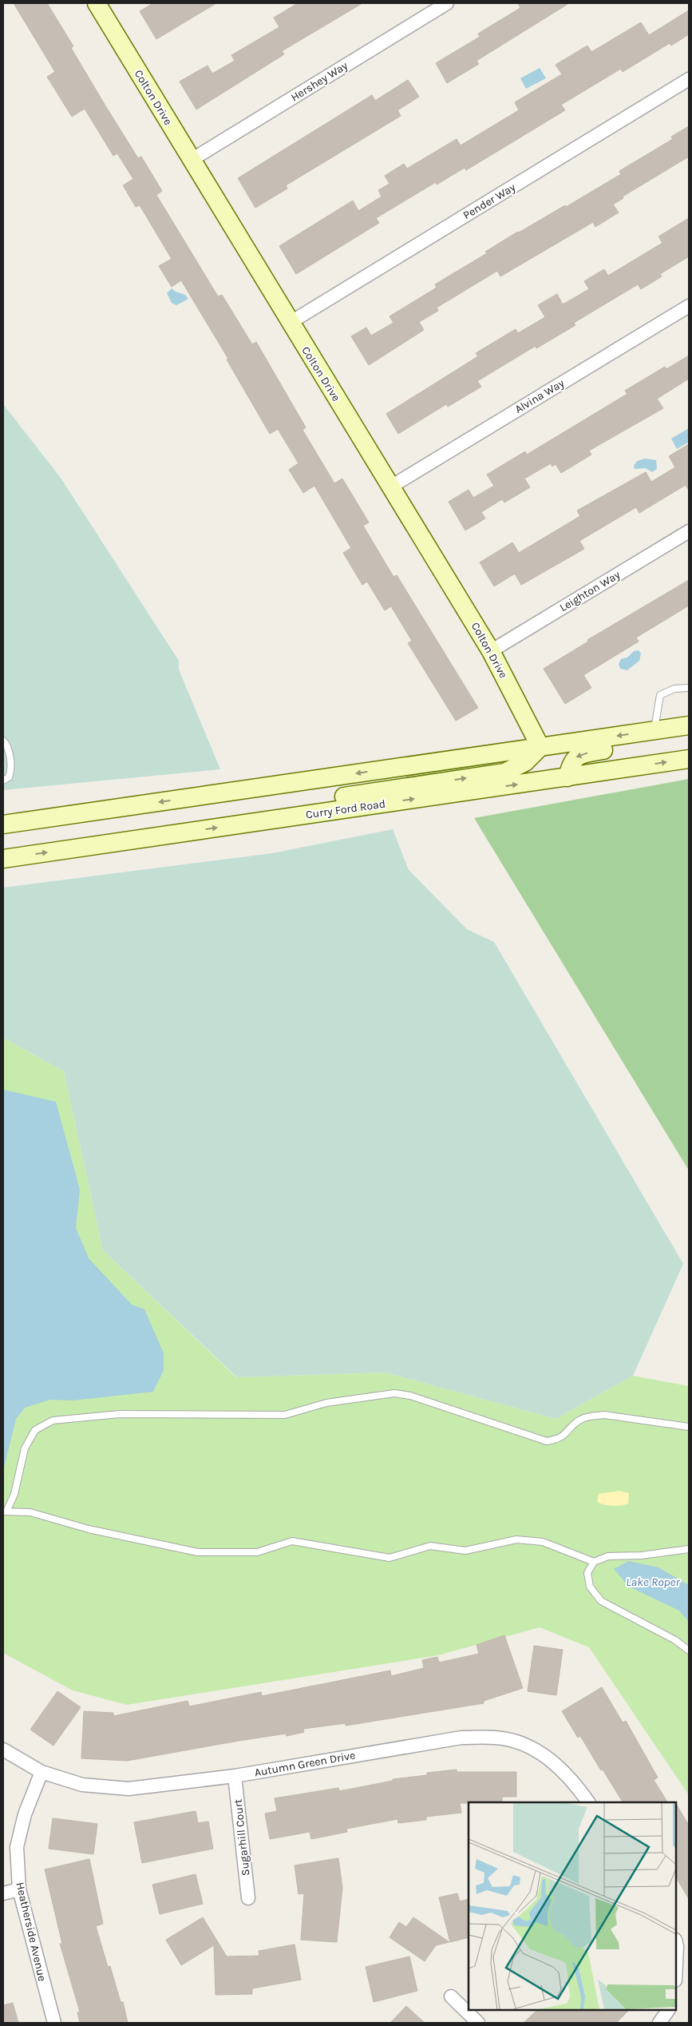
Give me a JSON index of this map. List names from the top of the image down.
{
  "streets": {
    "main road": ["Colton Drive", "Curry Ford Road"],
    "street": [
      "Hershey Way",
      "Pender Way",
      "Alvina Way",
      "Leighton Way",
      "Autumn Green Drive",
      "Sugarhill Court",
      "Heatherside Avenue"
    ]
  },
  "crossings": [
    ["Hershey Way", "Colton Drive"],
    ["Colton Drive", "Pender Way"],
    ["Colton Drive", "Alvina Way"],
    ["Colton Drive", "Leighton Way"],
    ["Autumn Green Drive", "Sugarhill Court"],
    ["Autumn Green Drive", "Heatherside Avenue"]
  ],
  "water": ["Lake Roper"]
}
